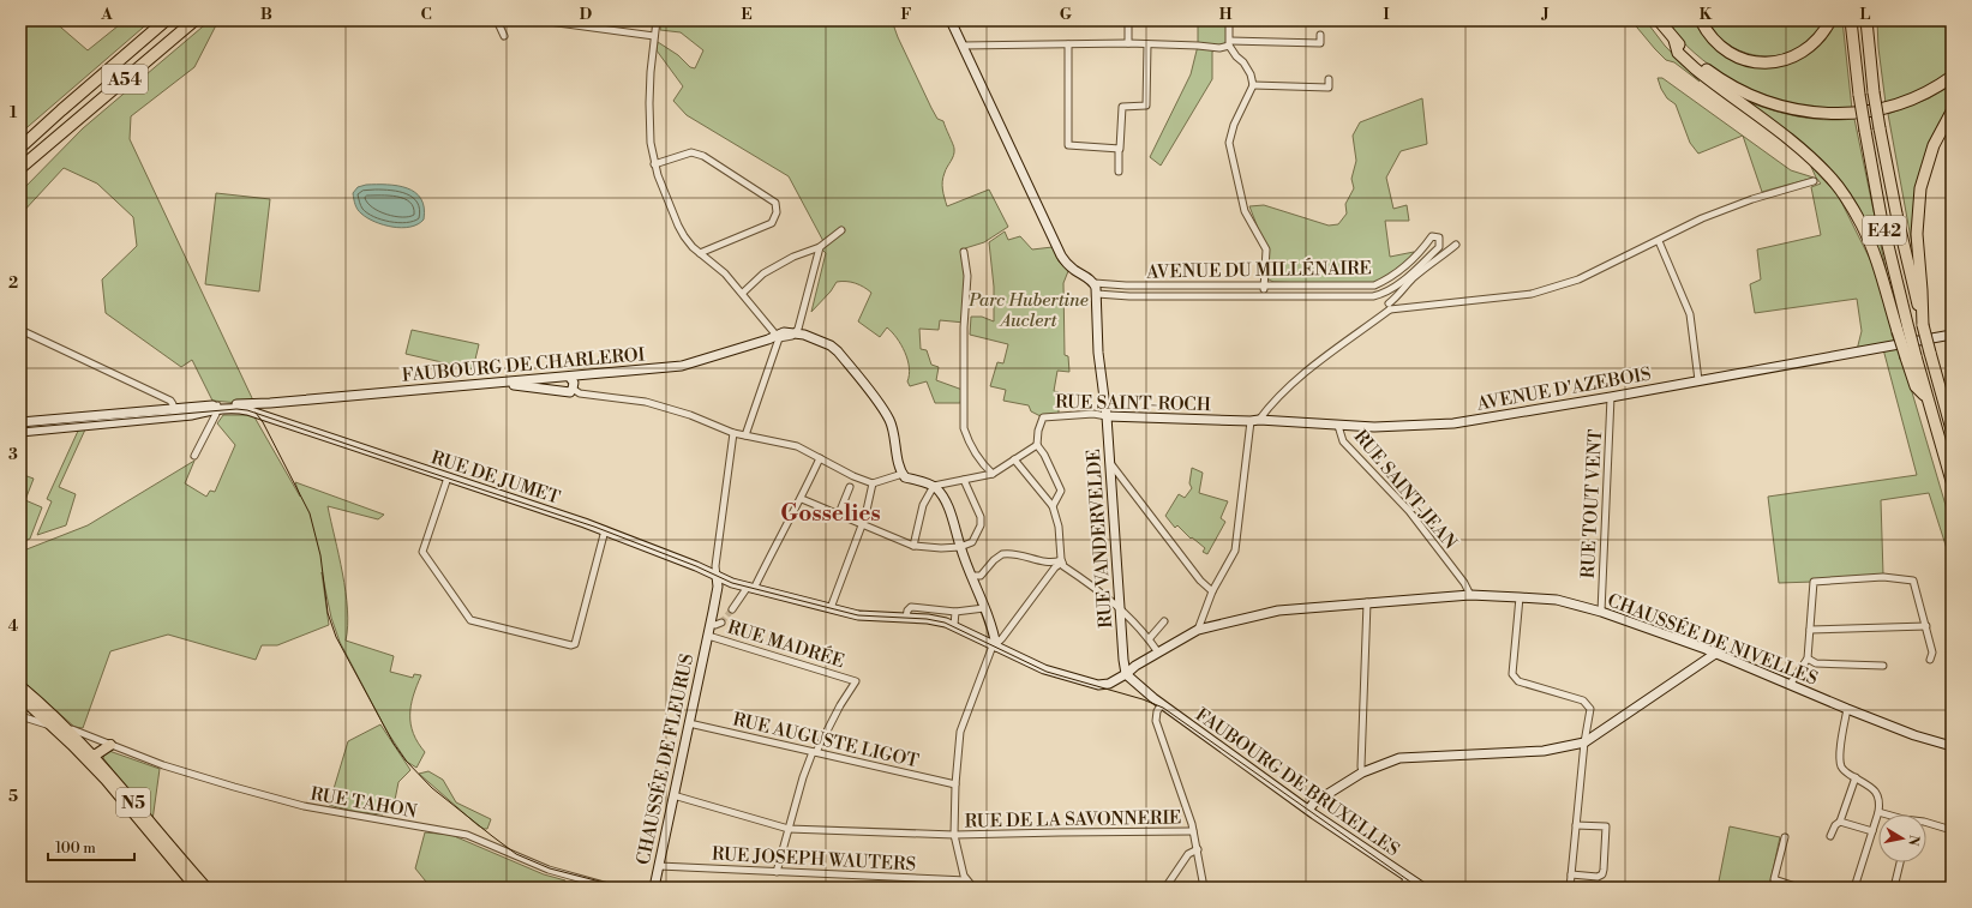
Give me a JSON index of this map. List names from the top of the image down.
{
  "streets": {
    "highway": ["A54", "E42"],
    "main road": [
      "FAUBOURG DE CHARLEROI",
      "AVENUE D'AZEBOIS",
      "RUE SAINT-ROCH",
      "RUE DE JUMET",
      "RUE VANDERVELDE",
      "CHAUSSÉE DE NIVELLES",
      "CHAUSSÉE DE FLEURUS",
      "FAUBOURG DE BRUXELLES",
      "N5"
    ],
    "street": [
      "AVENUE DU MILLÉNAIRE",
      "RUE SAINT-JEAN",
      "RUE TOUT VENT",
      "RUE MADRÉE",
      "RUE AUGUSTE LIGOT",
      "RUE TAHON",
      "RUE DE LA SAVONNERIE",
      "RUE JOSEPH WAUTERS"
    ]
  },
  "crossings": [
    ["AVENUE DU MILLÉNAIRE", "RUE VANDERVELDE"],
    ["FAUBOURG DE CHARLEROI", "RUE DE JUMET"],
    ["AVENUE D'AZEBOIS", "RUE SAINT-ROCH"],
    ["AVENUE D'AZEBOIS", "RUE SAINT-JEAN"],
    ["AVENUE D'AZEBOIS", "RUE TOUT VENT"],
    ["RUE SAINT-ROCH", "RUE VANDERVELDE"],
    ["RUE DE JUMET", "CHAUSSÉE DE NIVELLES"],
    ["RUE DE JUMET", "CHAUSSÉE DE FLEURUS"],
    ["RUE SAINT-JEAN", "CHAUSSÉE DE NIVELLES"],
    ["RUE TOUT VENT", "CHAUSSÉE DE NIVELLES"],
    ["RUE VANDERVELDE", "CHAUSSÉE DE NIVELLES"],
    ["RUE VANDERVELDE", "FAUBOURG DE BRUXELLES"],
    ["CHAUSSÉE DE NIVELLES", "FAUBOURG DE BRUXELLES"],
    ["RUE MADRÉE", "RUE AUGUSTE LIGOT"],
    ["RUE MADRÉE", "CHAUSSÉE DE FLEURUS"],
    ["RUE AUGUSTE LIGOT", "CHAUSSÉE DE FLEURUS"],
    ["CHAUSSÉE DE FLEURUS", "RUE DE LA SAVONNERIE"],
    ["CHAUSSÉE DE FLEURUS", "RUE JOSEPH WAUTERS"],
    ["N5", "RUE TAHON"]
  ],
  "districts": ["Gosselies"],
  "parks": ["Parc Hubertine Auclert"],
  "scale_bar": "100 m",
  "north": "right",
  "grid": {
    "columns": [
      "A",
      "B",
      "C",
      "D",
      "E",
      "F",
      "G",
      "H",
      "I",
      "J",
      "K",
      "L"
    ],
    "rows": [
      "1",
      "2",
      "3",
      "4",
      "5"
    ]
  }
}
